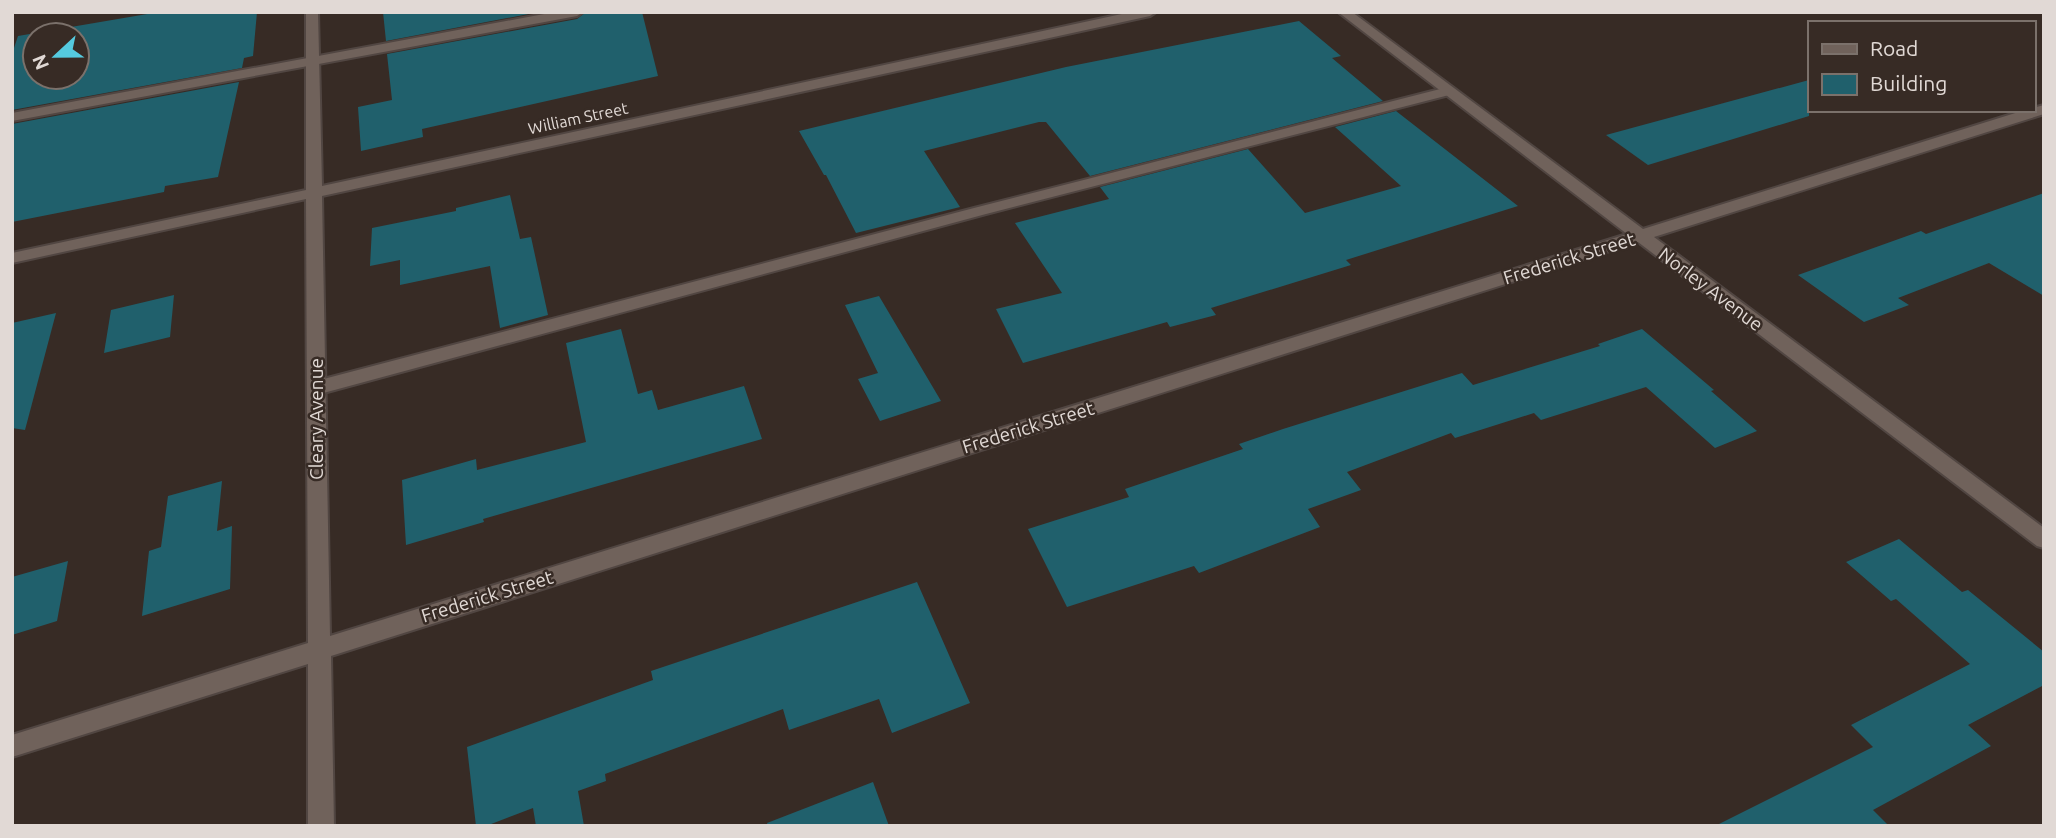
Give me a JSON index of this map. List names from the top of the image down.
{
  "streets": {
    "street": [
      "William Street",
      "Frederick Street",
      "Norley Avenue",
      "Cleary Avenue"
    ]
  },
  "crossings": [
    ["William Street", "Cleary Avenue"],
    ["Frederick Street", "Norley Avenue"],
    ["Frederick Street", "Cleary Avenue"]
  ],
  "legend": ["Road", "Building"],
  "north": "left"
}
